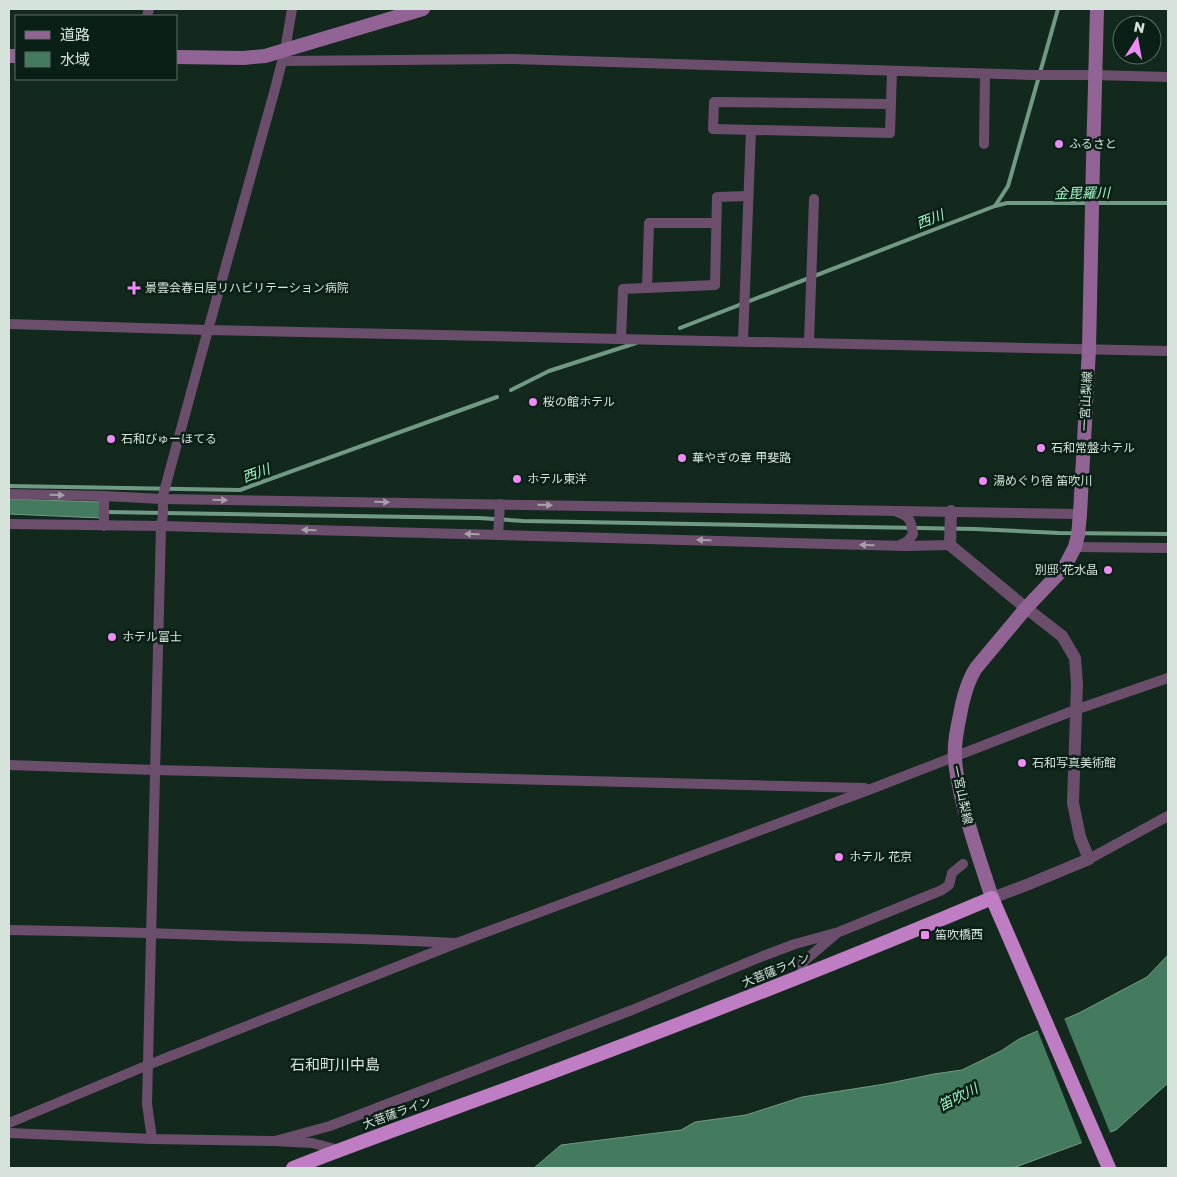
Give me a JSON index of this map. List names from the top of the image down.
{
  "streets": {
    "highway": ["大菩薩ライン"],
    "main road": ["一宮山梨線"]
  },
  "crossings": [
    ["一宮山梨線", "大菩薩ライン"]
  ],
  "districts": ["石和町川中島"],
  "water": ["金毘羅川", "西川", "笛吹川"],
  "places": {
    "other": [
      "ふるさと",
      "桜の館ホテル",
      "石和びゅーほてる",
      "石和常盤ホテル",
      "華やぎの章 甲斐路",
      "ホテル東洋",
      "湯めぐり宿 笛吹川",
      "別邸 花水晶",
      "ホテル富士",
      "石和写真美術館",
      "ホテル 花京"
    ],
    "health": ["景雲会春日居リハビリテーション病院"],
    "transit": ["笛吹橋西"]
  },
  "legend": ["道路", "水域"],
  "north": "top"
}
